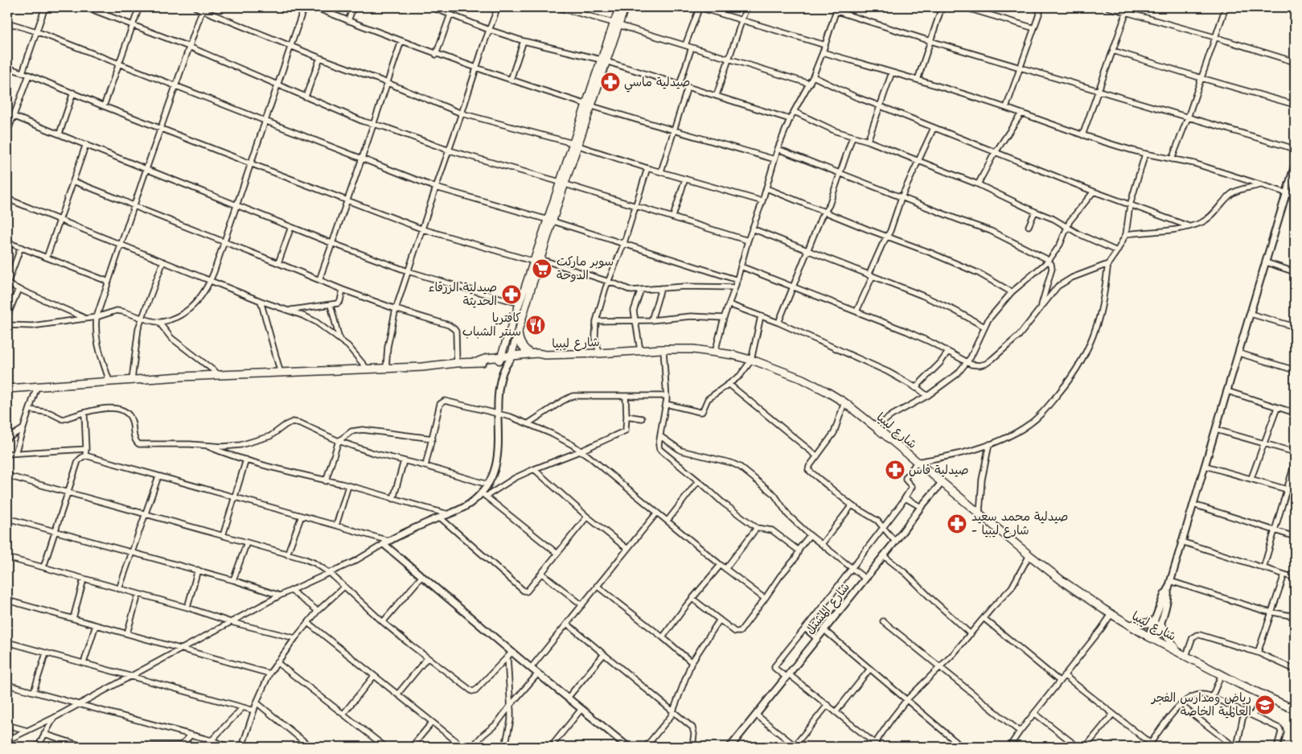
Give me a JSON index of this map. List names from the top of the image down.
{
  "streets": {
    "highway": ["شارع ليبيا"],
    "street": ["شارع المشتل"]
  },
  "crossings": [
    ["شارع ليبيا", "شارع المشتل"]
  ],
  "places": {
    "pharmacy": [
      "صيدلية ماسي",
      "صيدلية الزرقاء الحديثة",
      "صيدلية فاس",
      "صيدلية محمد سعيد - شارع ليبيا"
    ],
    "supermarket": ["سوبر ماركت الدوحة"],
    "restaurant": ["كافتريا سنتر الشباب"],
    "school or university": ["رياض ومدارس الفجر العالمية الخاصة"]
  }
}
